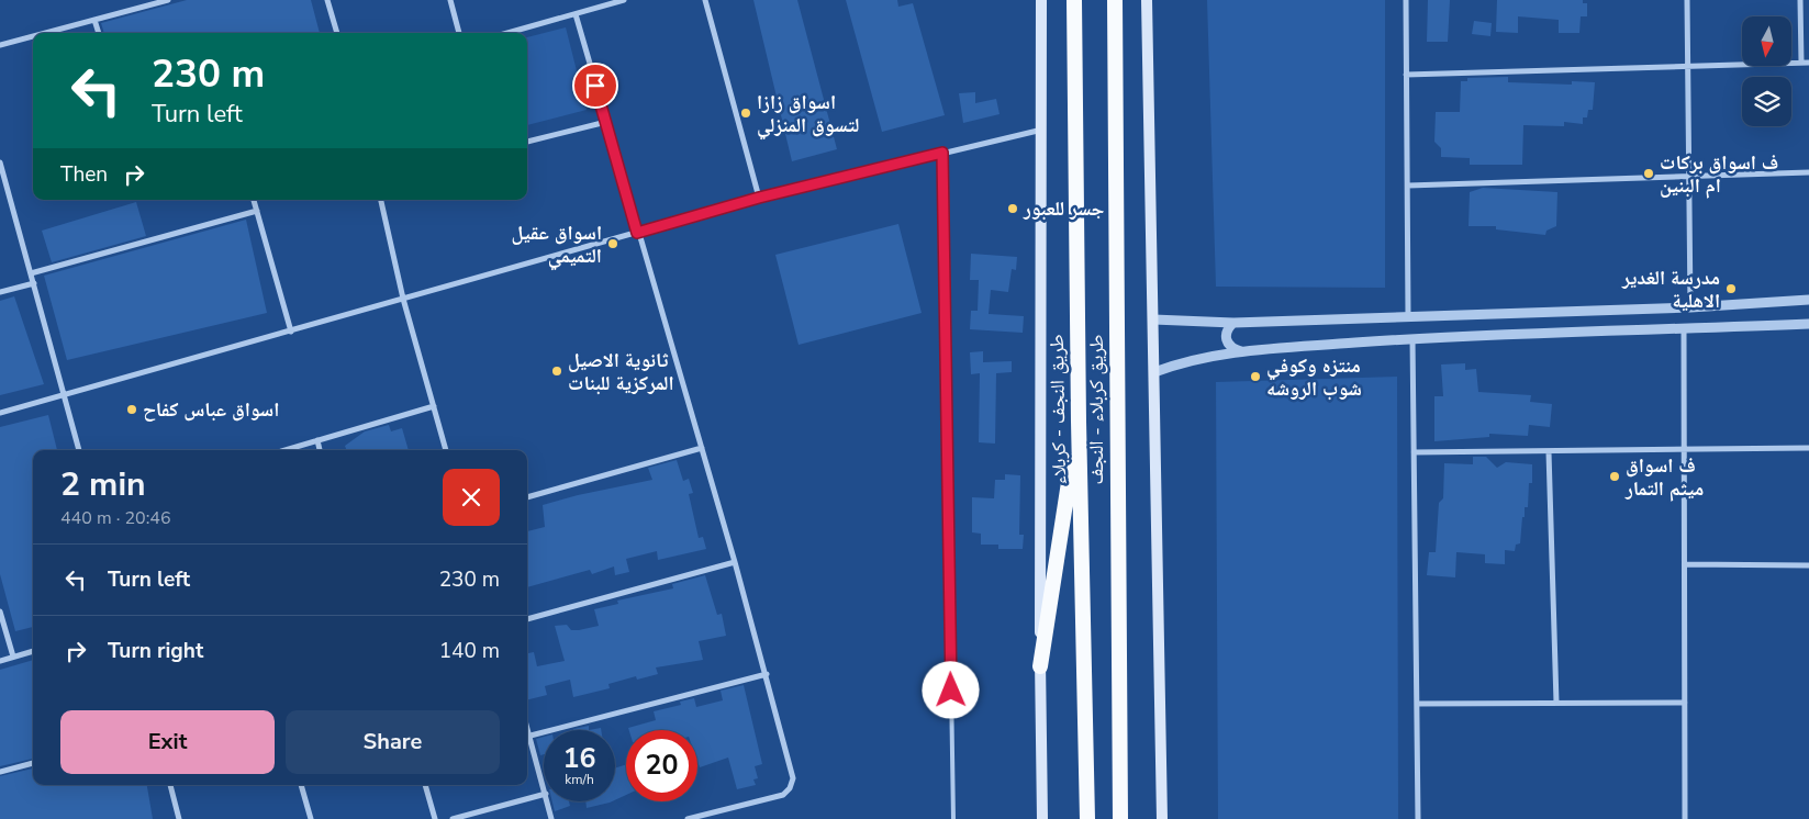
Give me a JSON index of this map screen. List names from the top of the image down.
{
  "streets": {
    "highway": ["طريق النجف - کربلاء", "طريق کربلاء - النجف"]
  },
  "places": [
    "اسواق زازا لتسوق المنزلي",
    "ف اسواق بركات ام البنين",
    "جسر للعبور",
    "اسواق عقيل التميمي",
    "مدرسة الغدير الاهلية",
    "ثانوية الاصيل المركزية للبنات",
    "منتزه وكوفي شوب الروشه",
    "اسواق عباس كفاح",
    "ف اسواق ميثم التمار"
  ],
  "north": "bottom",
  "page": {
    "turn": ["230 m", "Turn left"],
    "then": "Then",
    "heading": ["2 min", "440 m · 20:46"],
    "list": [
      {
        "name": "Turn left",
        "value": "230 m"
      },
      {
        "name": "Turn right",
        "value": "140 m"
      }
    ],
    "buttons": ["Exit", "Share"],
    "speed": "16 km/h",
    "limit": "20"
  }
}
